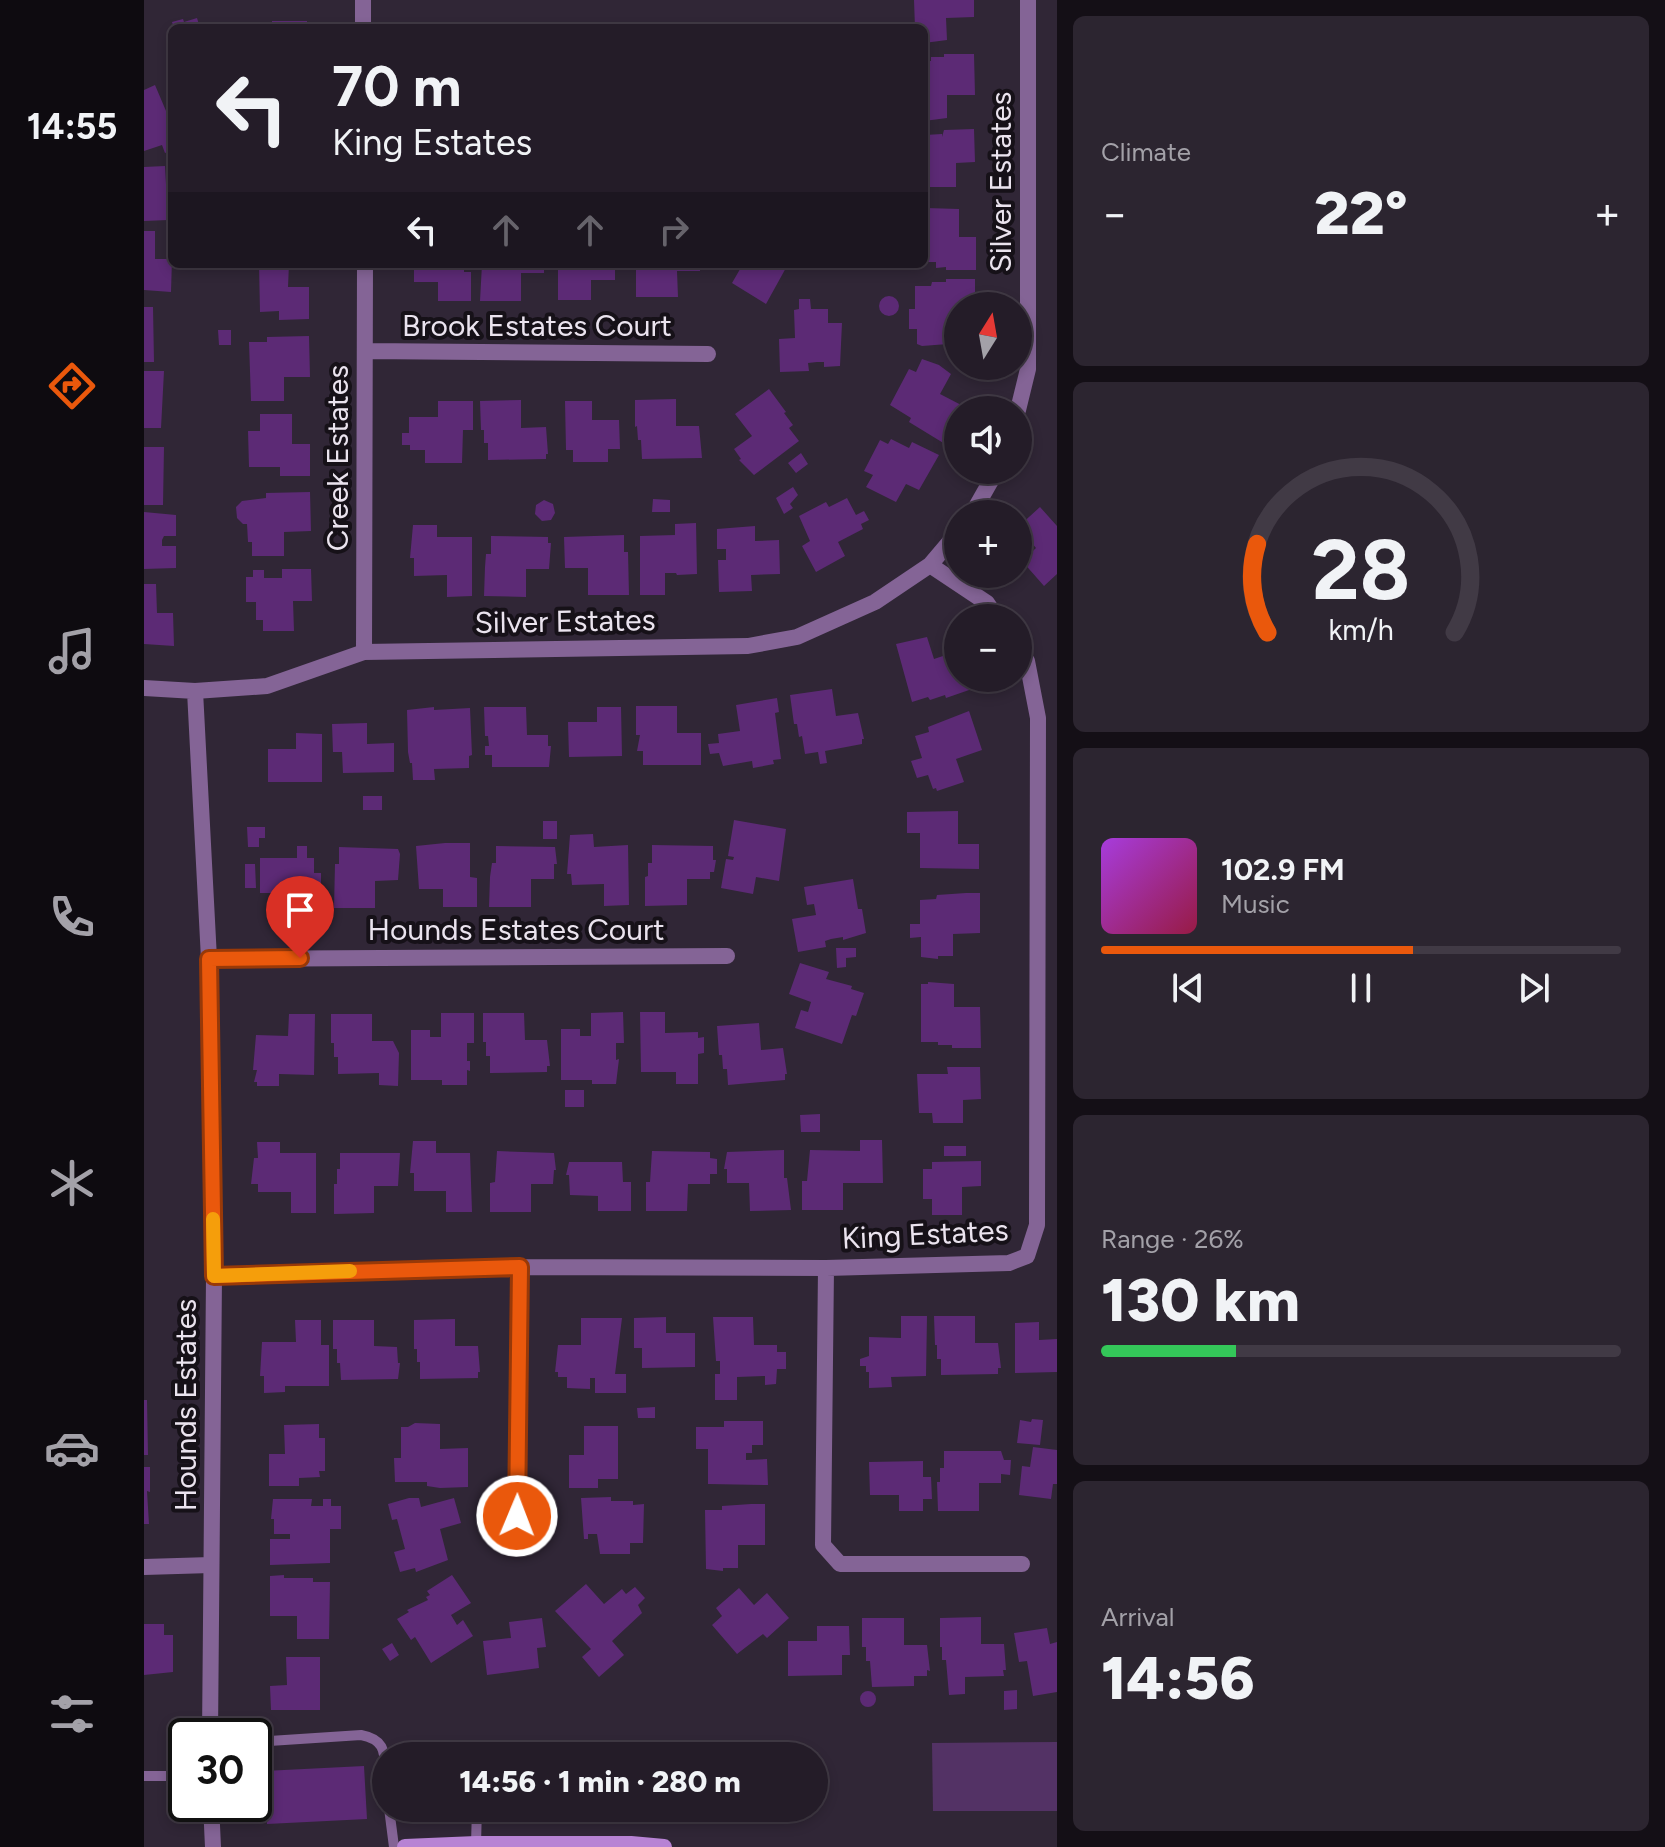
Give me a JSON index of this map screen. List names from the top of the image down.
{
  "streets": {
    "street": [
      "Silver Estates",
      "Brook Estates Court",
      "Creek Estates",
      "Hounds Estates Court",
      "King Estates",
      "Hounds Estates"
    ]
  },
  "crossings": [
    ["Silver Estates", "Creek Estates"],
    ["Silver Estates", "Hounds Estates"],
    ["Brook Estates Court", "Creek Estates"],
    ["Hounds Estates Court", "Hounds Estates"],
    ["King Estates", "Hounds Estates"]
  ],
  "north": "top",
  "page": {
    "tabs": "14:55",
    "tile": [
      "Climate",
      ["Range · 26%", "130 km"],
      ["Arrival", "14:56"]
    ],
    "turn": ["70 m", "King Estates"],
    "heat": ["−", "22°", "+"],
    "map_buttons": ["+", "−"],
    "song": ["102.9 FM", "Music"],
    "limit": "30",
    "trip": "14:56 · 1 min · 280 m",
    "gauge": ["28", "km/h"]
  }
}
